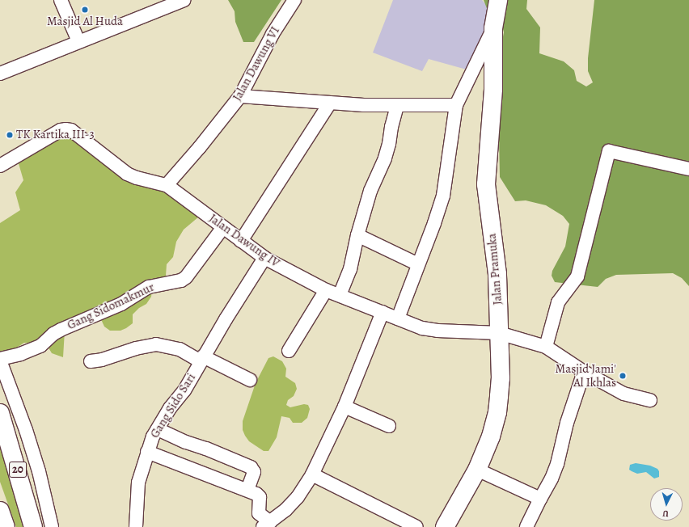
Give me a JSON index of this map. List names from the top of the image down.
{
  "streets": {
    "main road": ["Jalan Pramuka", "20"],
    "street": [
      "Jalan Dawung VI",
      "Jalan Dawung IV",
      "Gang Sidomakmur",
      "Gang Sido Sari"
    ]
  },
  "crossings": [
    ["Jalan Dawung VI", "Jalan Dawung IV"],
    ["Jalan Dawung IV", "Jalan Pramuka"],
    ["Jalan Dawung IV", "Gang Sidomakmur"],
    ["Jalan Dawung IV", "Gang Sido Sari"]
  ],
  "places": ["Masjid Al Huda", "TK Kartika III-3", "Masjid Jami' Al Ikhlas"],
  "north": "bottom"
}
